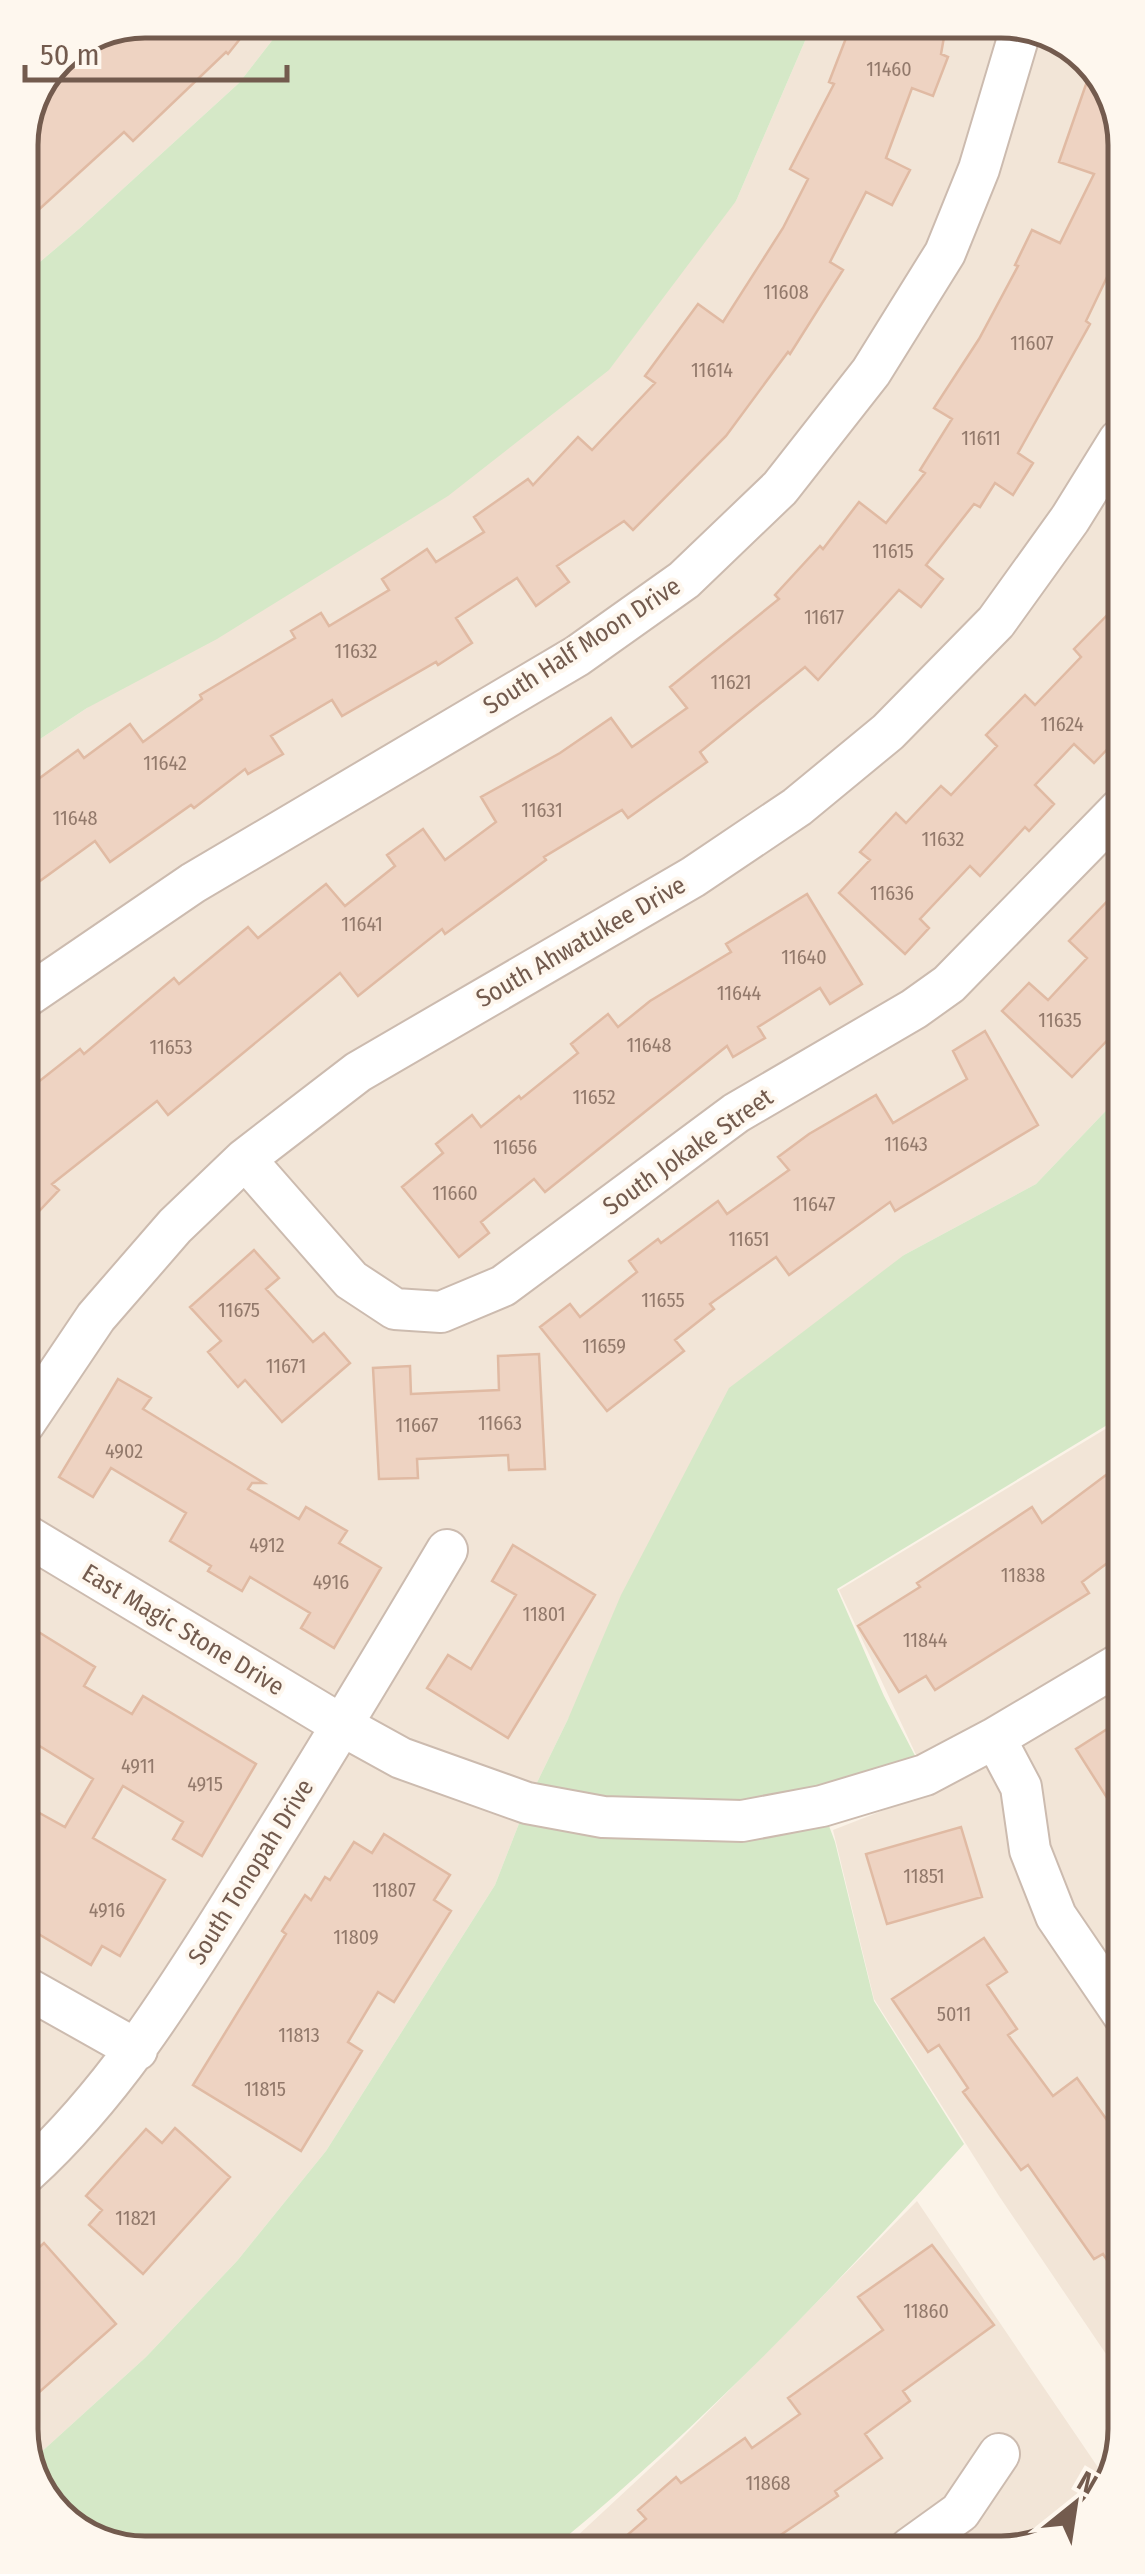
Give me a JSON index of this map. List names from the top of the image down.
{
  "streets": {
    "street": [
      "South Half Moon Drive",
      "South Ahwatukee Drive",
      "South Jokake Street",
      "East Magic Stone Drive",
      "South Tonopah Drive"
    ]
  },
  "crossings": [
    ["South Ahwatukee Drive", "South Jokake Street"],
    ["East Magic Stone Drive", "South Tonopah Drive"]
  ],
  "house_numbers": [
    "11460",
    "11608",
    "11607",
    "11614",
    "11611",
    "11615",
    "11617",
    "11632",
    "11621",
    "11624",
    "11642",
    "11631",
    "11648",
    "11632",
    "11636",
    "11641",
    "11640",
    "11644",
    "11635",
    "11648",
    "11653",
    "11652",
    "11643",
    "11656",
    "11660",
    "11647",
    "11651",
    "11655",
    "11675",
    "11659",
    "11671",
    "11663",
    "11667",
    "4902",
    "4912",
    "11838",
    "4916",
    "11801",
    "11844",
    "4911",
    "4915",
    "11851",
    "11807",
    "4916",
    "11809",
    "5011",
    "11813",
    "11815",
    "11821",
    "11860",
    "11868"
  ],
  "scale_bar": "50 m",
  "north": "top right"
}
